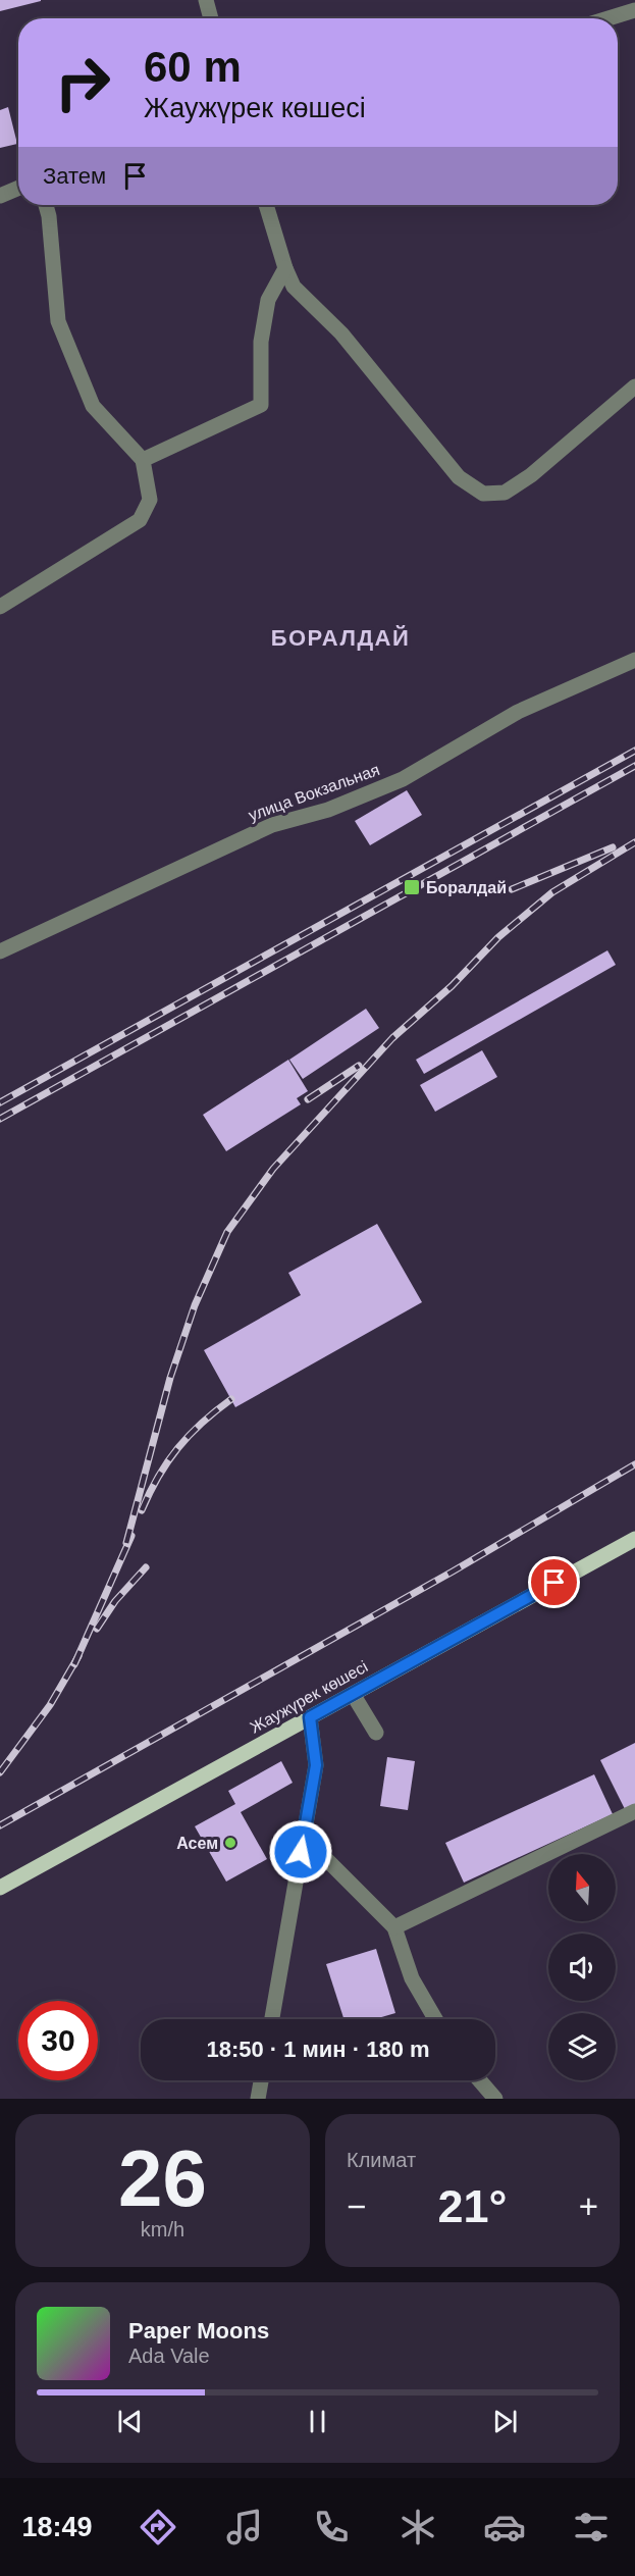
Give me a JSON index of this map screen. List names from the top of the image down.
{
  "streets": {
    "main road": ["Жаужүрек көшесі"],
    "street": ["улица Вокзальная"]
  },
  "districts": ["БОРАЛДАЙ"],
  "places": {
    "transit": ["Боралдай"],
    "other": ["Асем"]
  },
  "north": "top",
  "page": {
    "turn": ["60 m", "Жаужүрек көшесі"],
    "then": "Затем",
    "limit": "30",
    "trip": "18:50 · 1 мин · 180 m",
    "tile": [
      ["26", "km/h"],
      "Климат"
    ],
    "heat": ["−", "21°", "+"],
    "song": ["Paper Moons", "Ada Vale"],
    "tabs": "18:49"
  }
}
